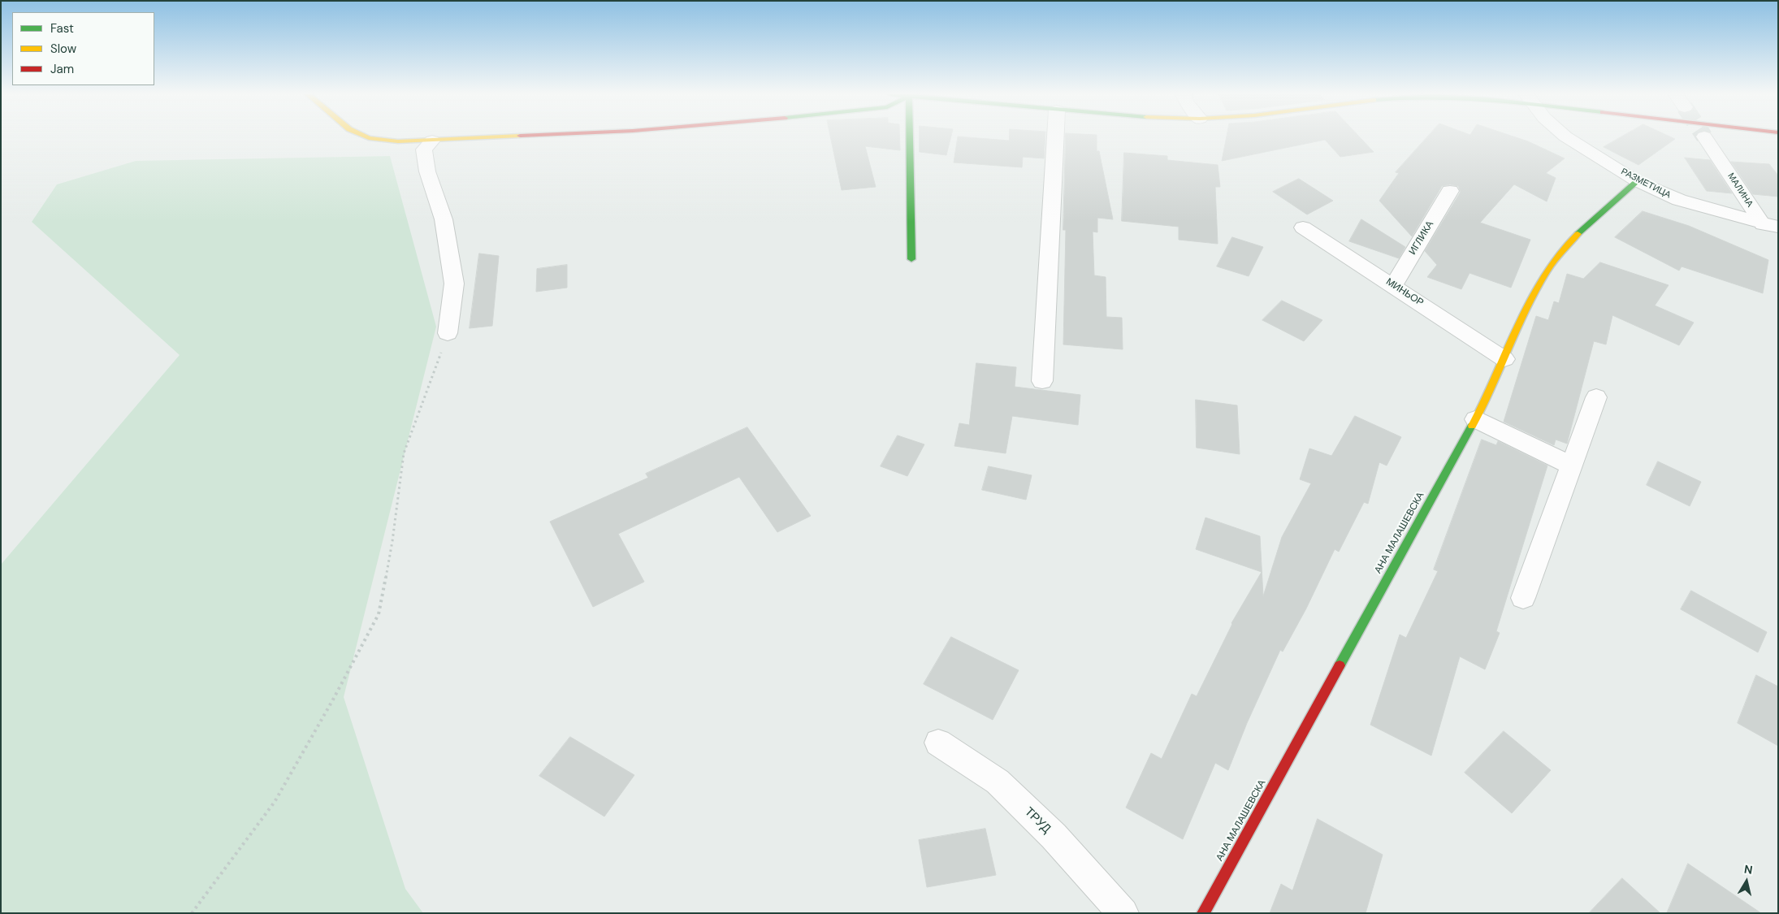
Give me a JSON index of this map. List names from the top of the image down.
{
  "streets": {
    "street": [
      "РАЗМЕТИЦА",
      "МАЛИНА",
      "ИГЛИКА",
      "МИНЬОР",
      "АНА МАЛАШЕВСКА",
      "ТРУД"
    ]
  },
  "crossings": [
    ["РАЗМЕТИЦА", "МАЛИНА"],
    ["РАЗМЕТИЦА", "АНА МАЛАШЕВСКА"],
    ["ИГЛИКА", "МИНЬОР"],
    ["МИНЬОР", "АНА МАЛАШЕВСКА"]
  ],
  "legend": ["Fast", "Slow", "Jam"],
  "north": "top"
}
